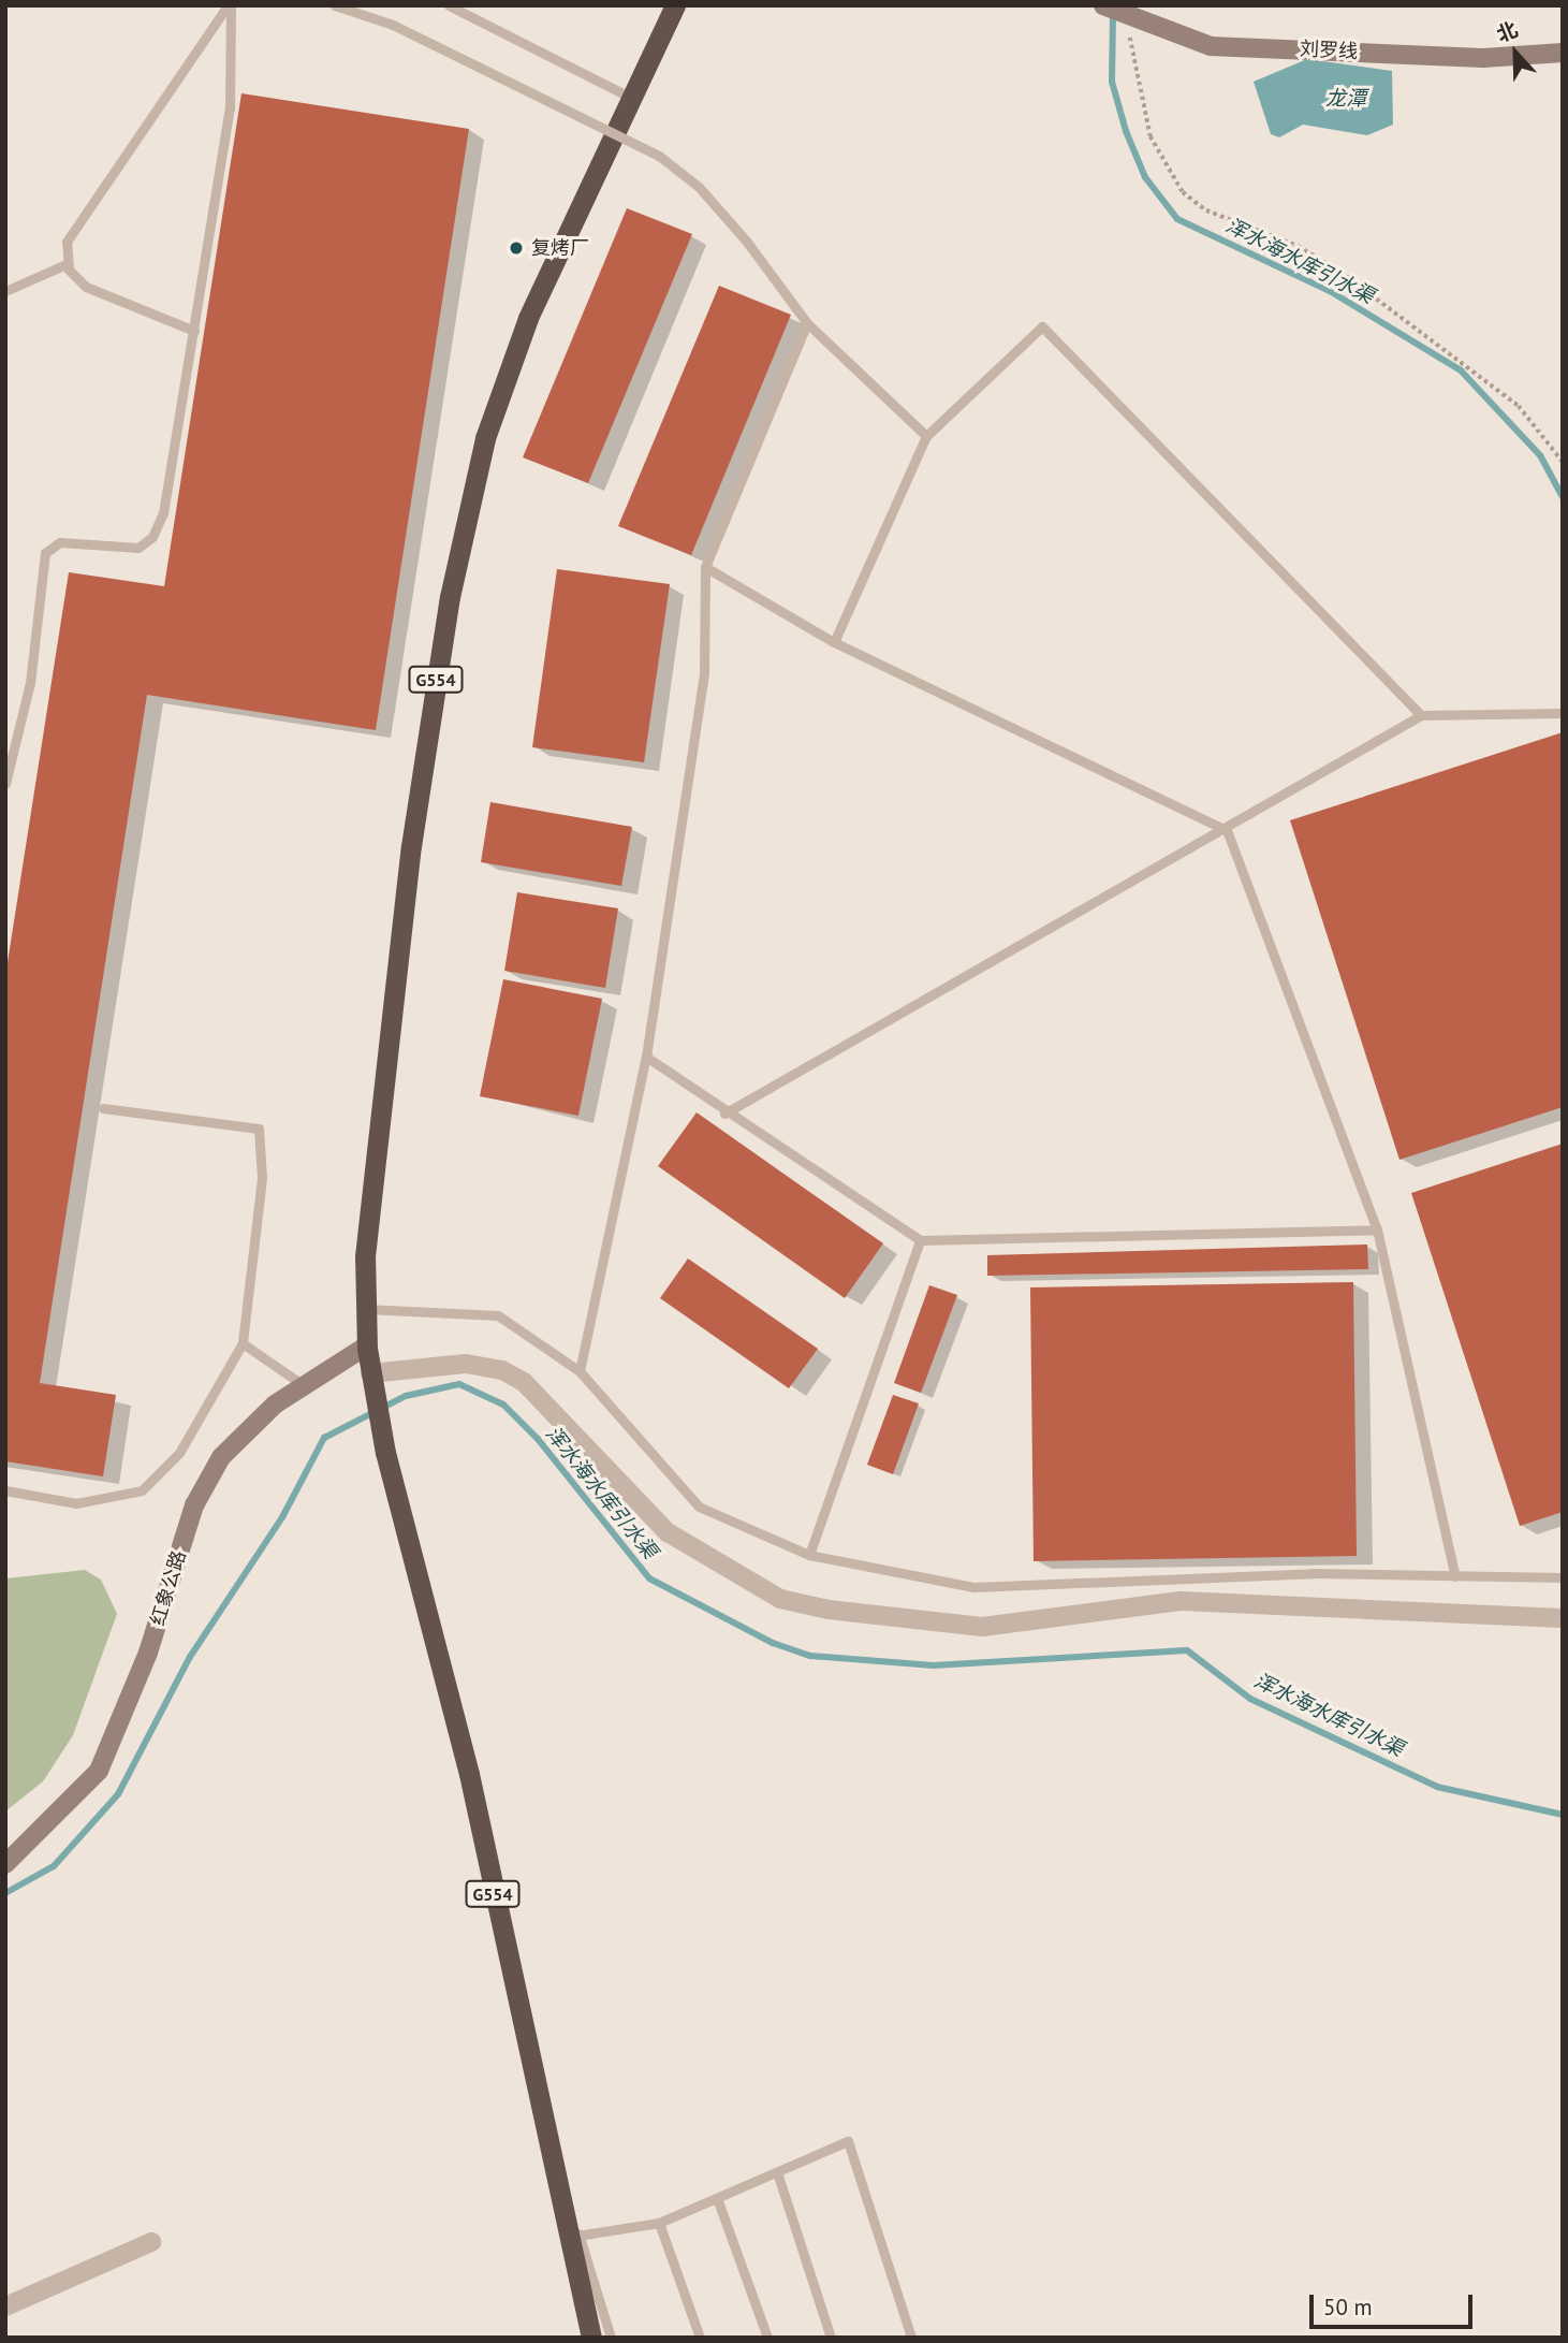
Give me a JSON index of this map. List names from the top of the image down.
{
  "streets": {
    "highway": ["G554"],
    "main road": ["刘罗线", "红象公路"]
  },
  "crossings": [
    ["G554", "红象公路"]
  ],
  "water": ["龙潭", "浑水海水库引水渠"],
  "places": ["复烤厂"],
  "scale_bar": "50 m",
  "north": "top"
}
